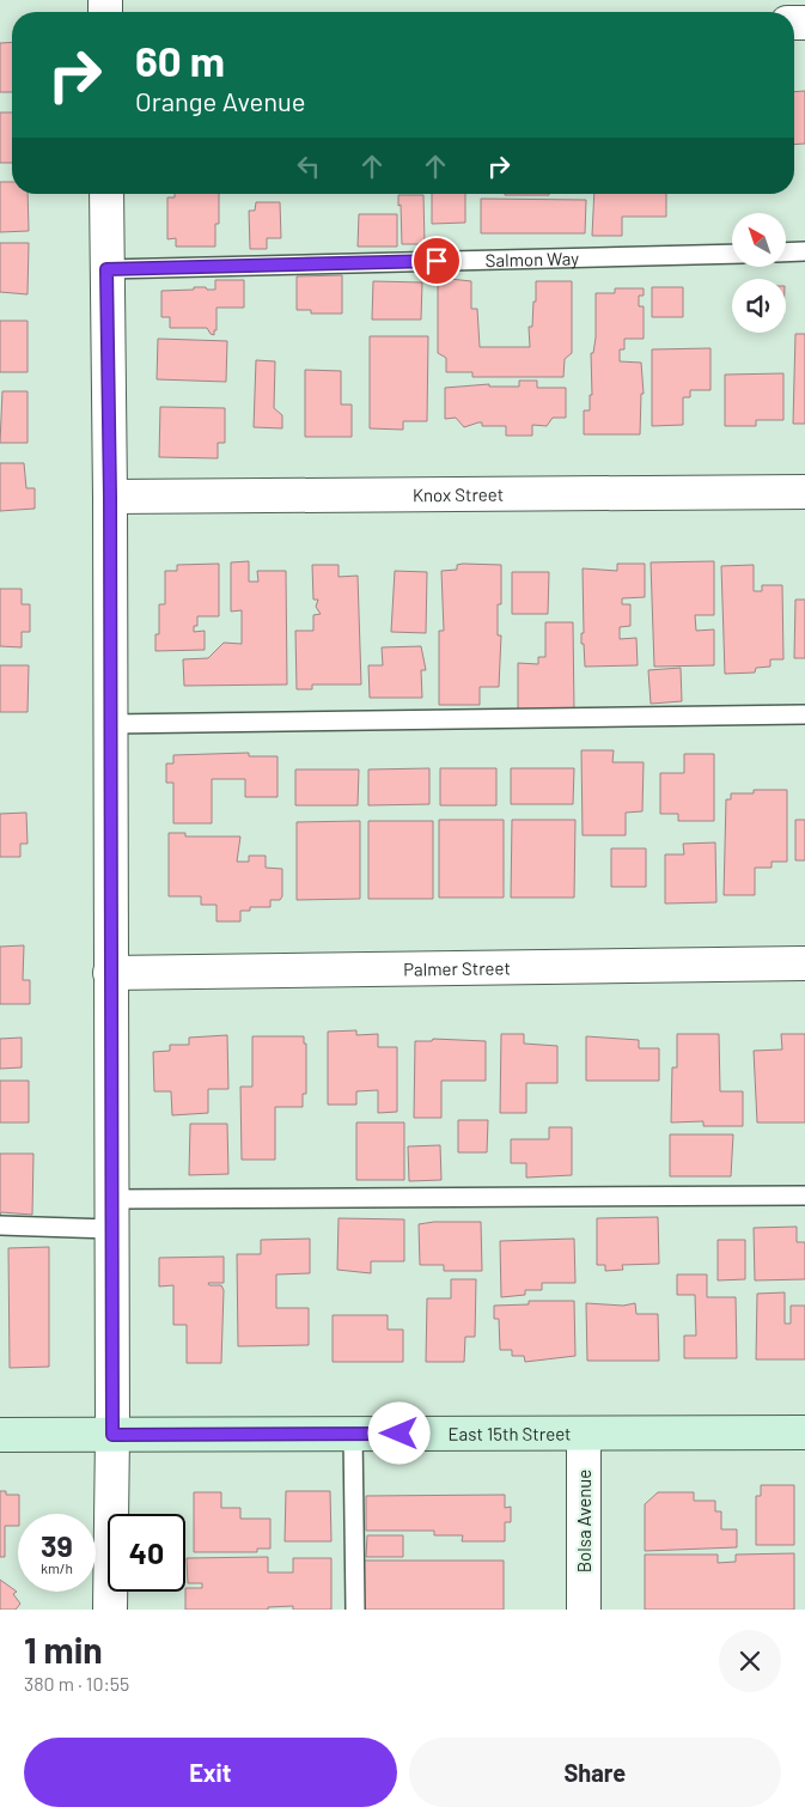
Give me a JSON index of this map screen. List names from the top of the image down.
{
  "streets": {
    "street": [
      "Knox Street",
      "Palmer Street",
      "East 15th Street",
      "Bolsa Avenue"
    ],
    "lane": ["Salmon Way"]
  },
  "crossings": [
    ["East 15th Street", "Bolsa Avenue"]
  ],
  "north": "top left",
  "page": {
    "turn": ["60 m", "Orange Avenue"],
    "speed": "39 km/h",
    "limit": "40",
    "heading": ["1 min", "380 m · 10:55"],
    "buttons": ["Exit", "Share"]
  }
}
